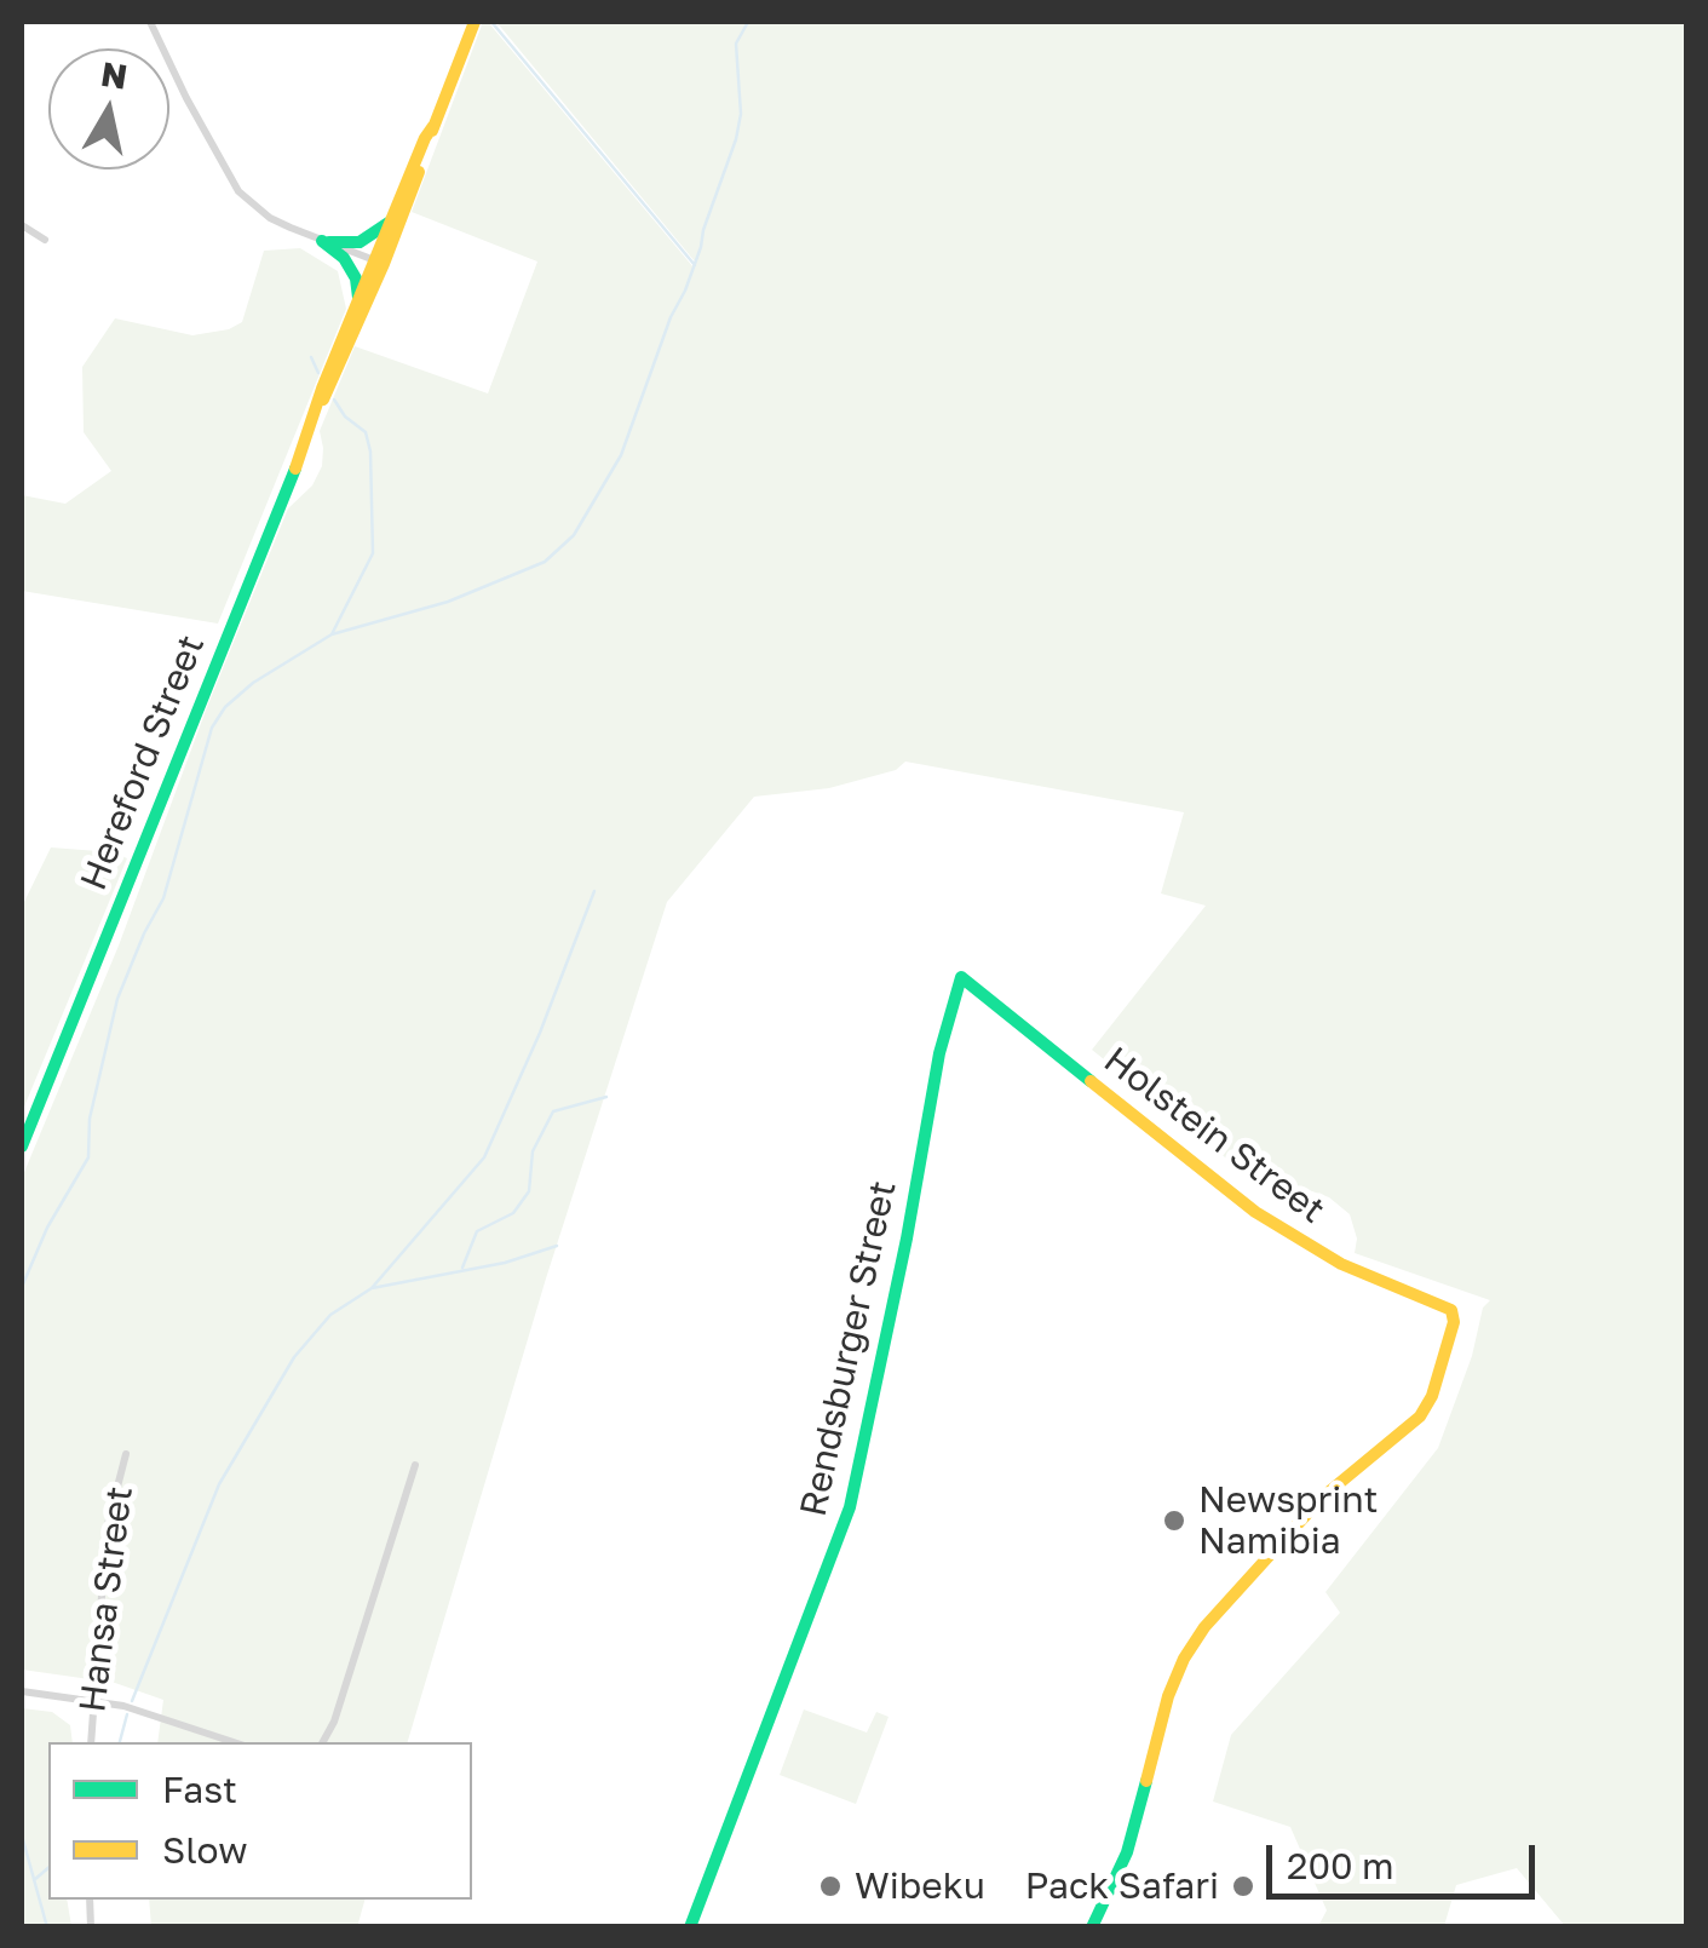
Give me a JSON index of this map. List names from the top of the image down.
{
  "streets": {
    "street": [
      "Hereford Street",
      "Holstein Street",
      "Rendsburger Street",
      "Hansa Street"
    ]
  },
  "crossings": [
    ["Holstein Street", "Rendsburger Street"]
  ],
  "places": ["Newsprint Namibia", "Wibeku", "Pack Safari"],
  "legend": ["Fast", "Slow"],
  "scale_bar": "200 m",
  "north": "top"
}
